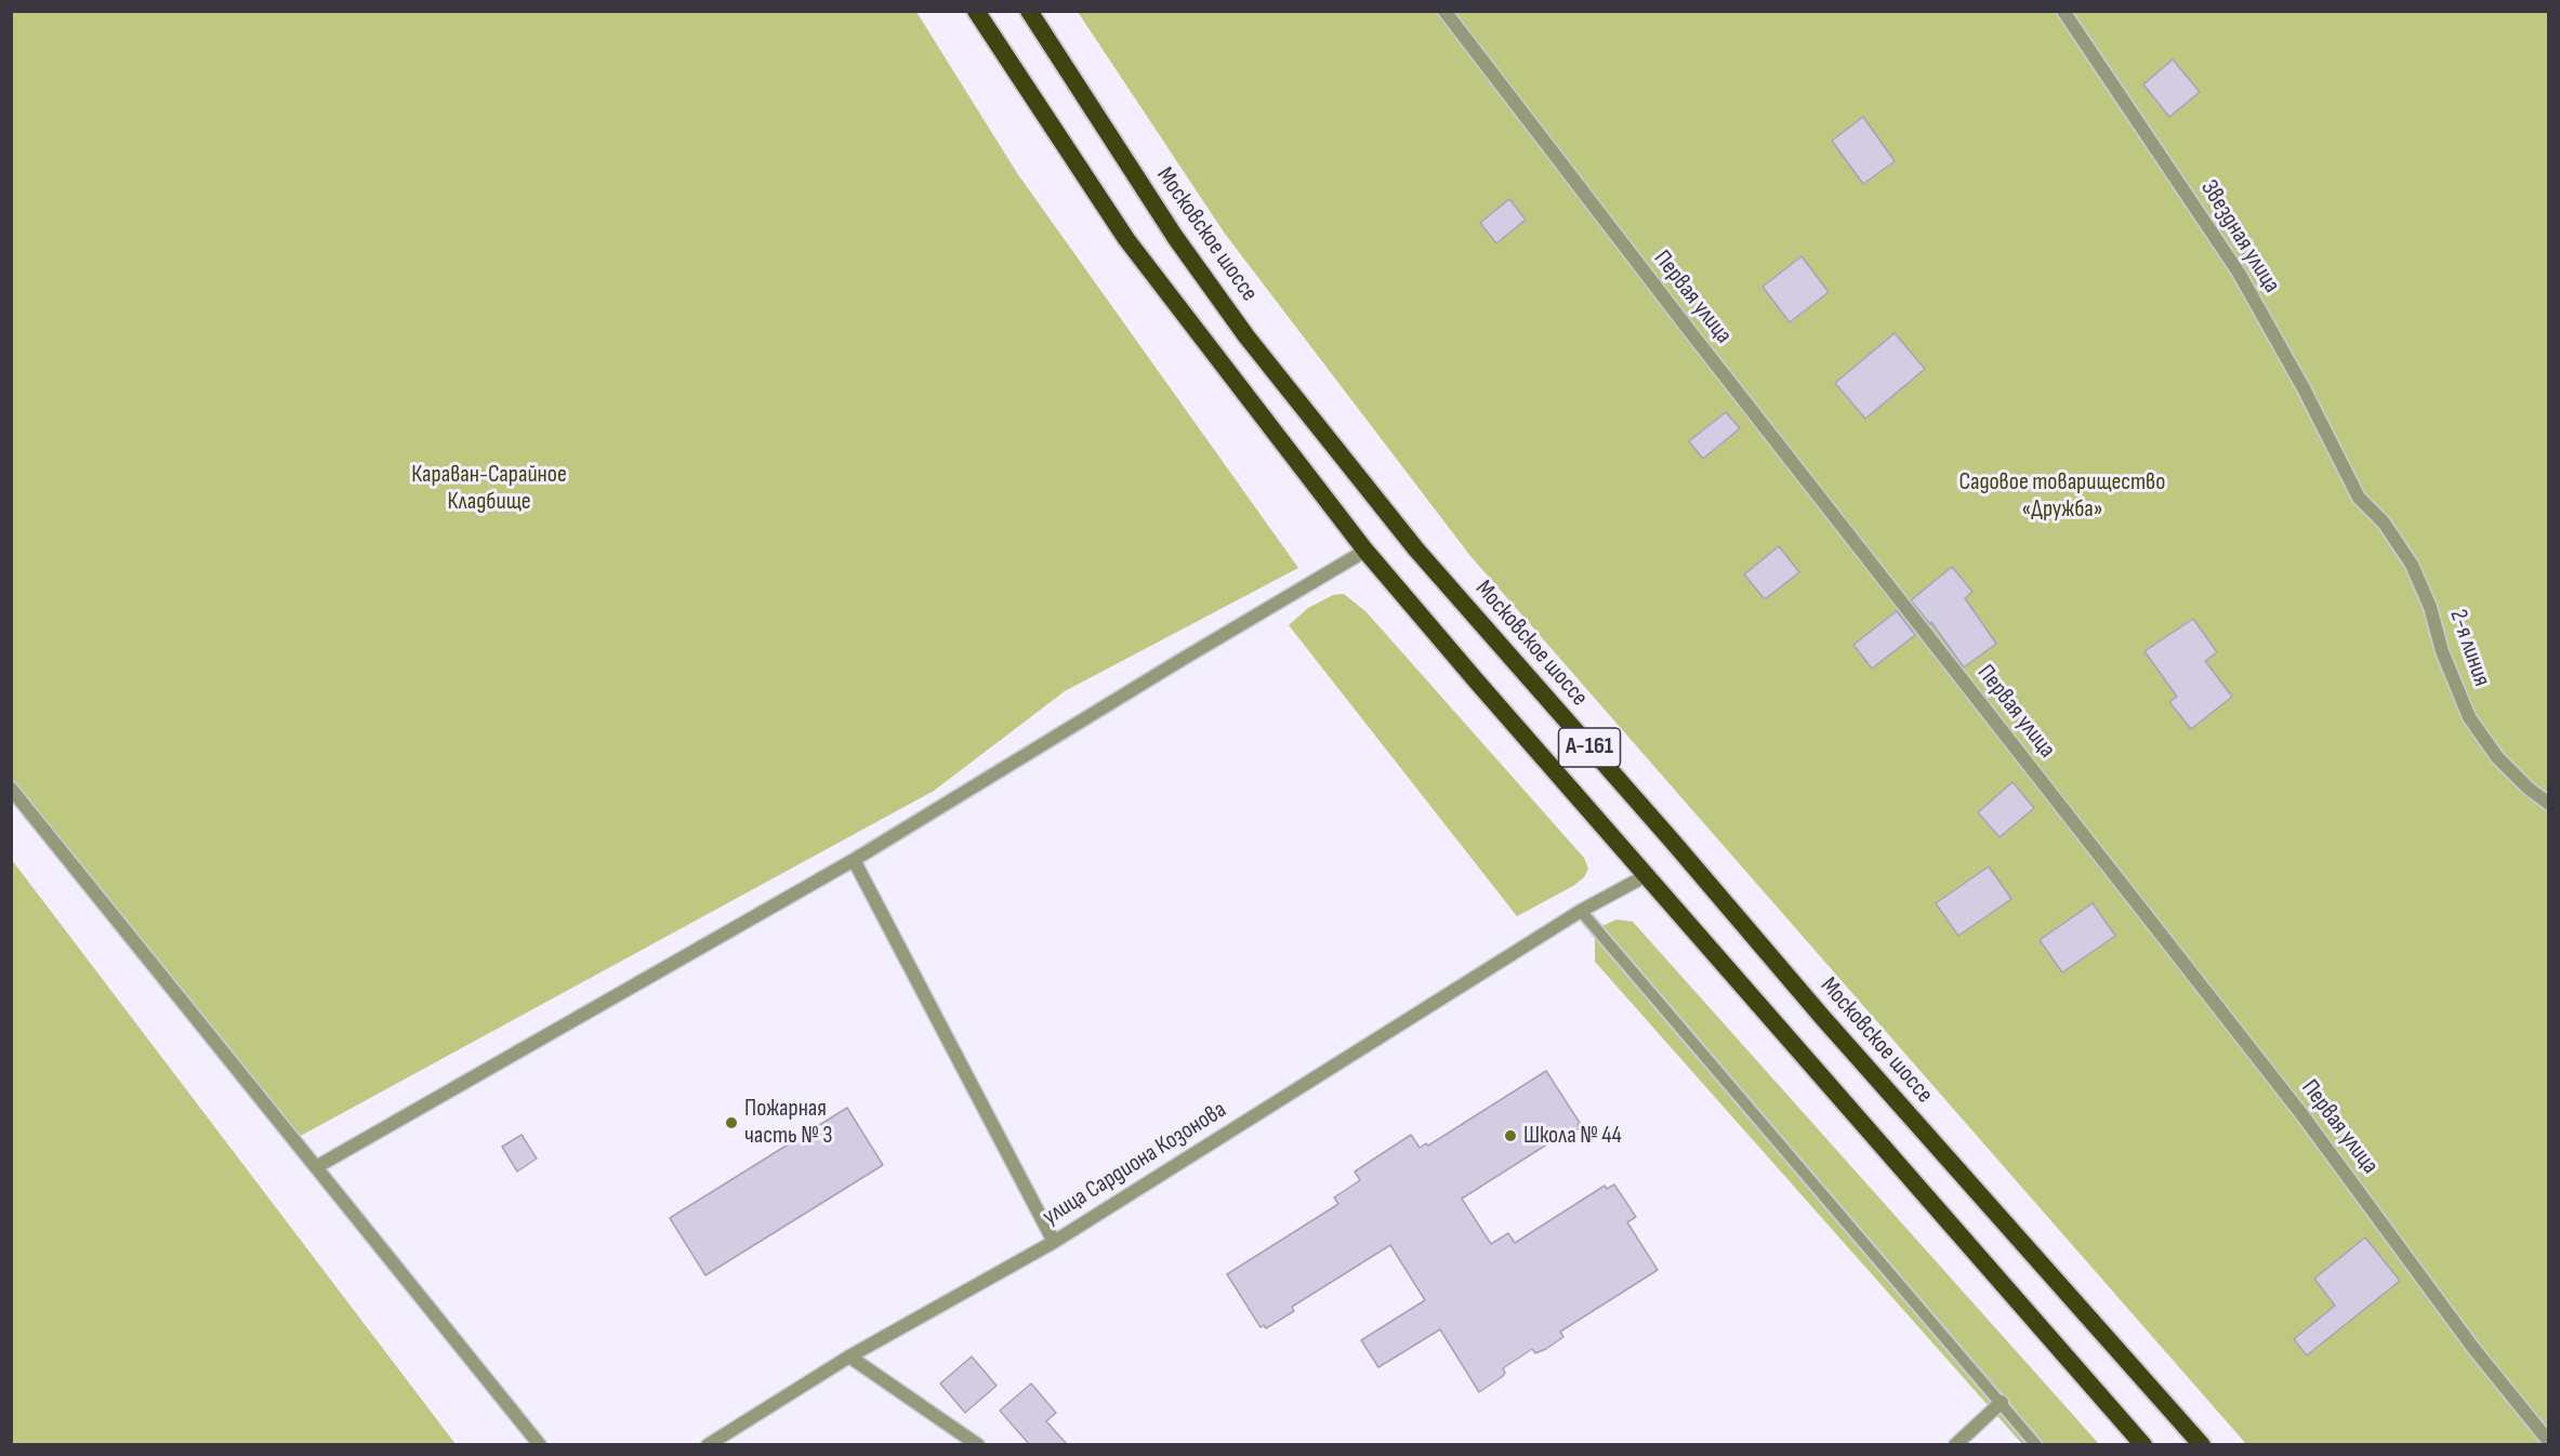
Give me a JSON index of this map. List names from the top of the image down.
{
  "streets": {
    "highway": ["Московское шоссе", "А-161"],
    "street": [
      "Звездная улица",
      "Первая улица",
      "2-я линия",
      "улица Сардиона Козонова"
    ]
  },
  "crossings": [
    ["Звездная улица", "2-я линия"],
    ["А-161", "улица Сардиона Козонова"]
  ],
  "parks": ["Караван-Сарайное Кладбище", "Садовое товарищество «Дружба»"],
  "places": ["Пожарная часть № 3", "Школа № 44"]
}
